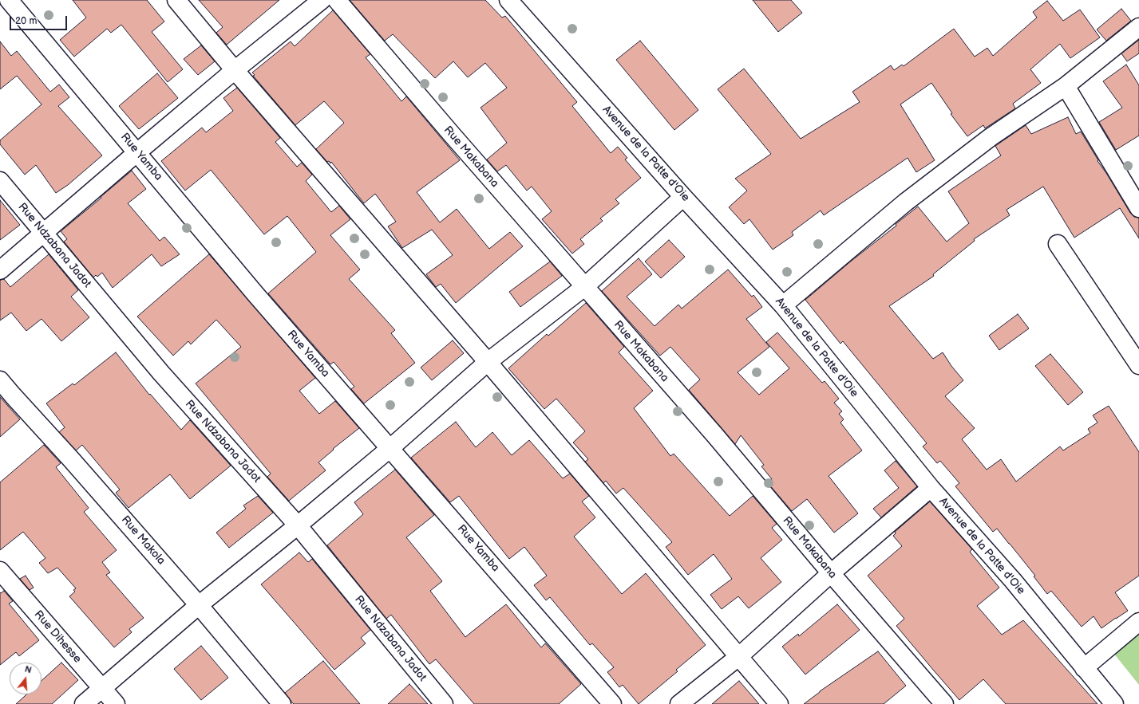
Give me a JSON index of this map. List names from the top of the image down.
{
  "streets": {
    "street": [
      "Avenue de la Patte d'Oie",
      "Rue Yamba",
      "Rue Makabana",
      "Rue Ndzabana Jadot",
      "Rue Makola",
      "Rue Dihesse"
    ]
  },
  "scale_bar": "20 m",
  "north": "top"
}
